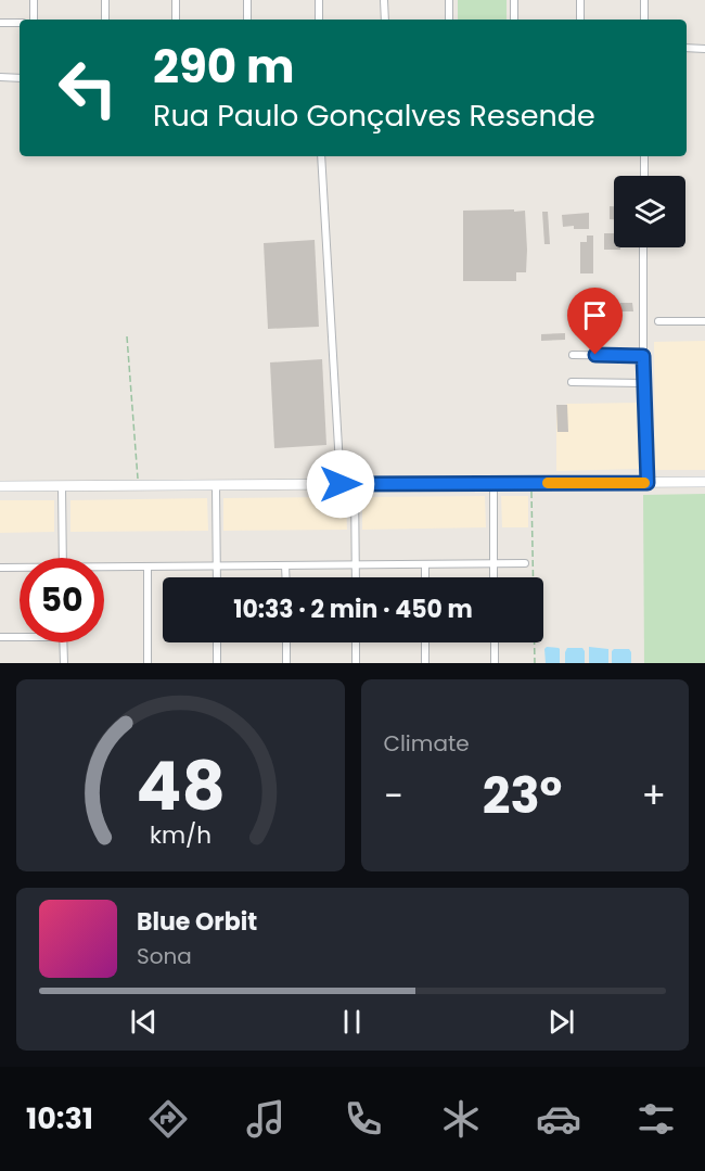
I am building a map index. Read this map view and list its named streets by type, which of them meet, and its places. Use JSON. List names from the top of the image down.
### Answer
{
  "page": {
    "turn": ["290 m", "Rua Paulo Gonçalves Resende"],
    "limit": "50",
    "trip": "10:33 · 2 min · 450 m",
    "tile": "Climate",
    "heat": ["−", "23°", "+"],
    "song": ["Blue Orbit", "Sona"],
    "tabs": "10:31",
    "gauge": ["48", "km/h"]
  }
}
